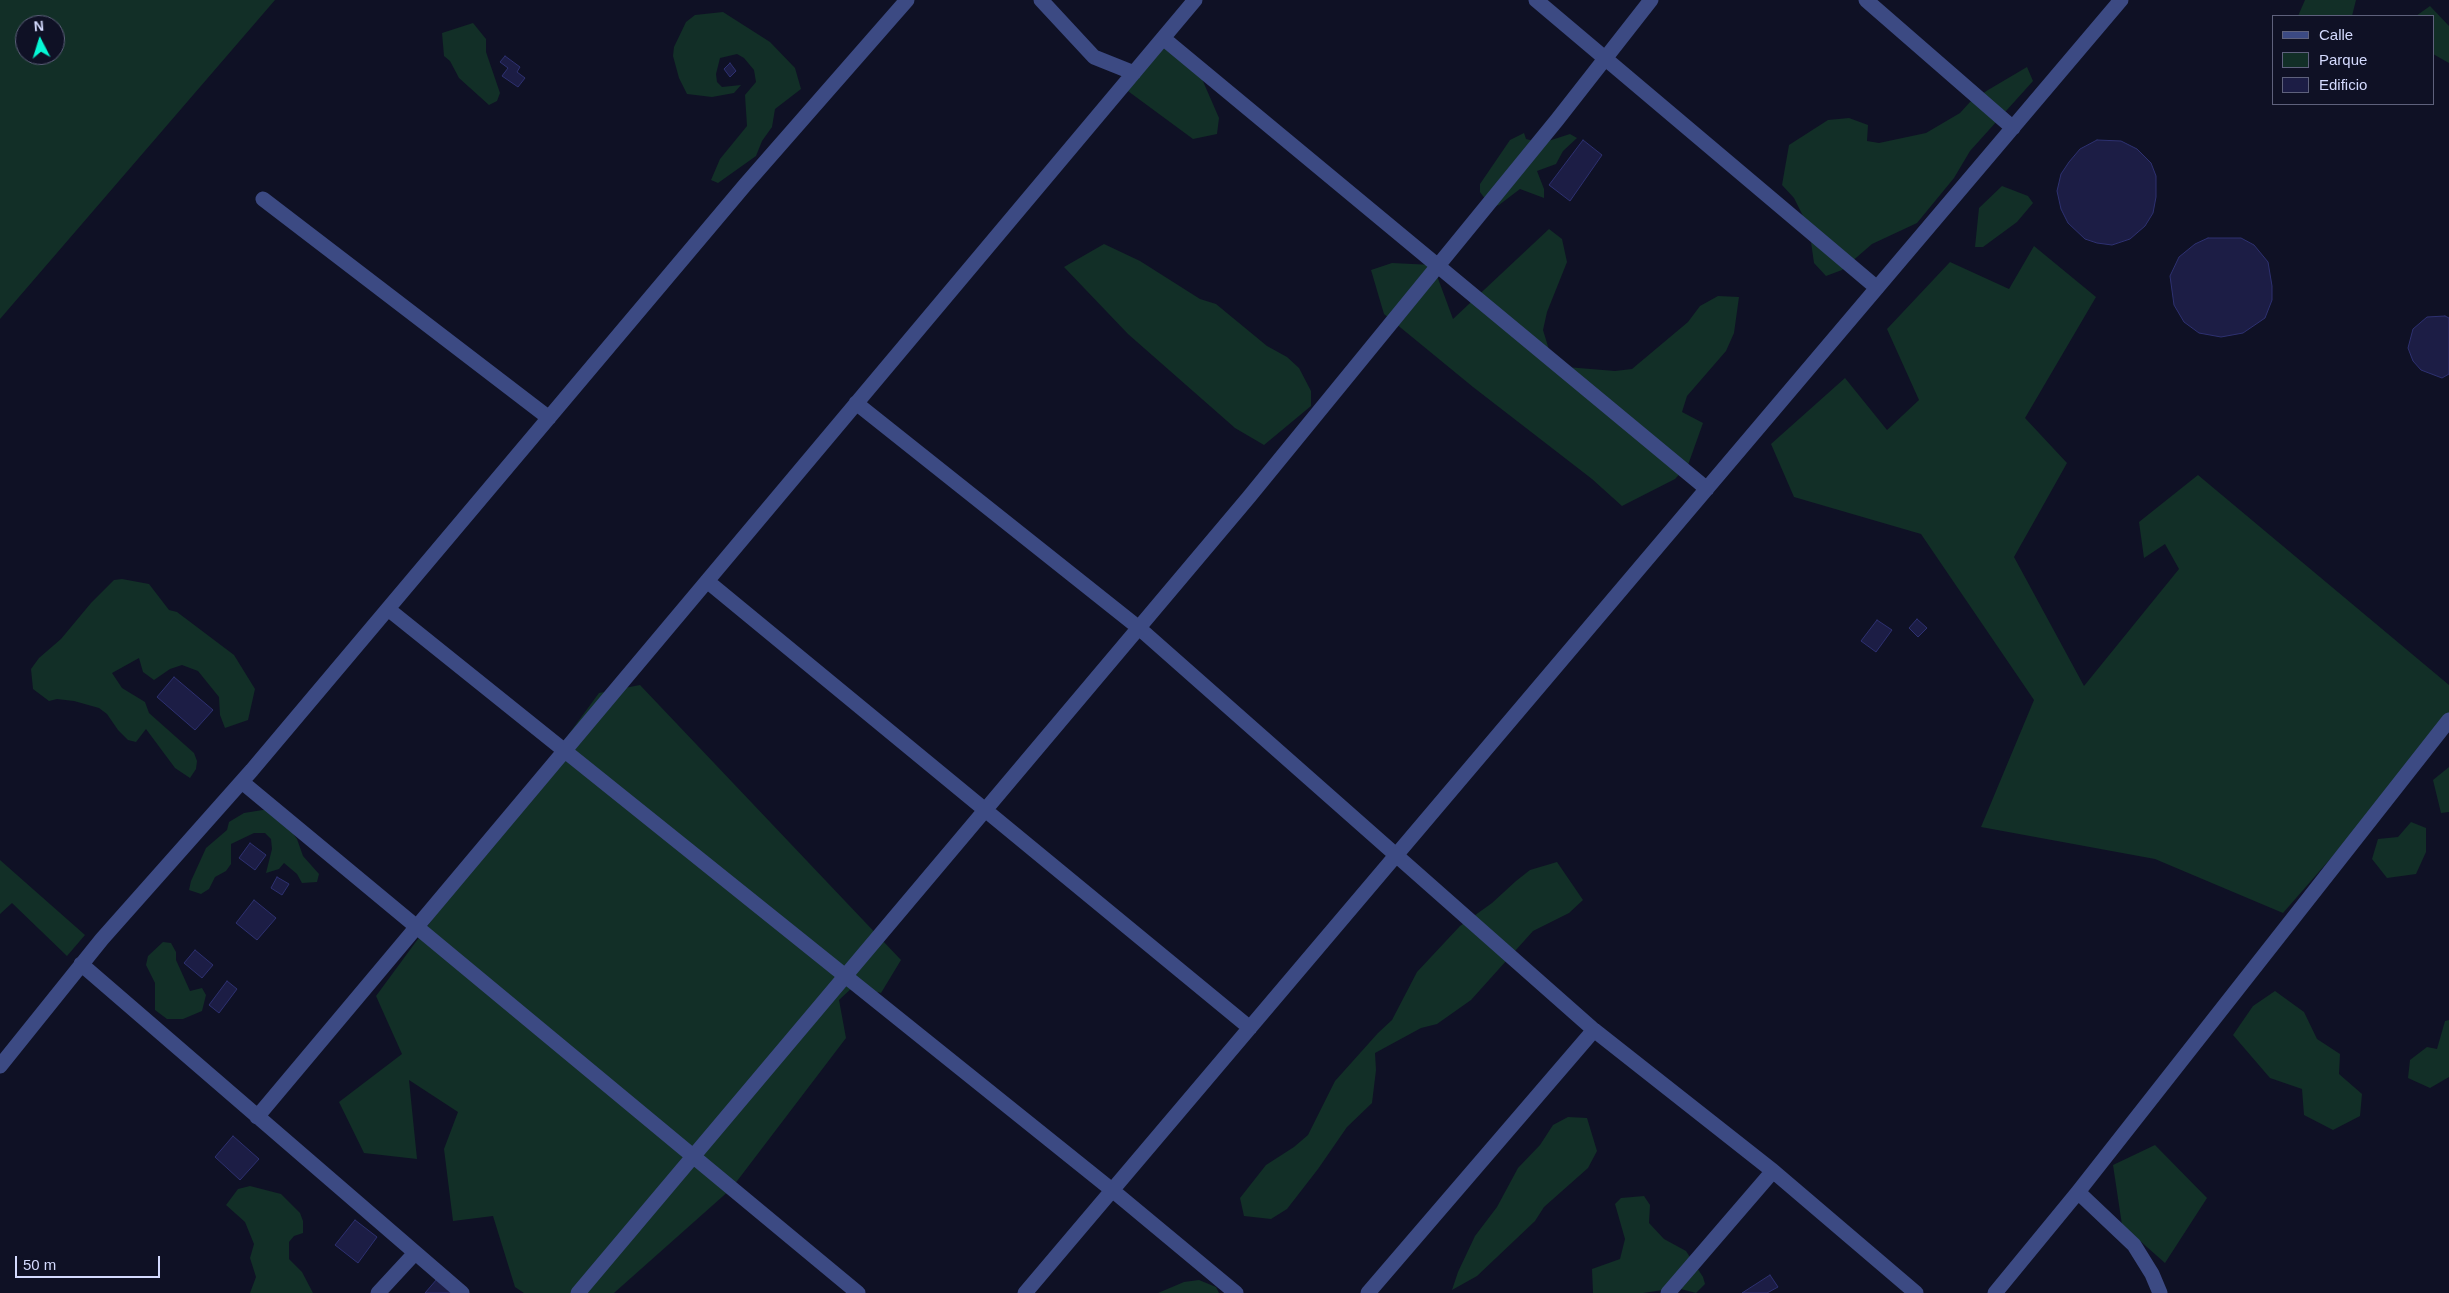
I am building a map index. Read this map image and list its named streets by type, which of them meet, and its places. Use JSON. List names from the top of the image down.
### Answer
{
  "legend": ["Calle", "Parque", "Edificio"],
  "scale_bar": "50 m",
  "north": "top"
}
